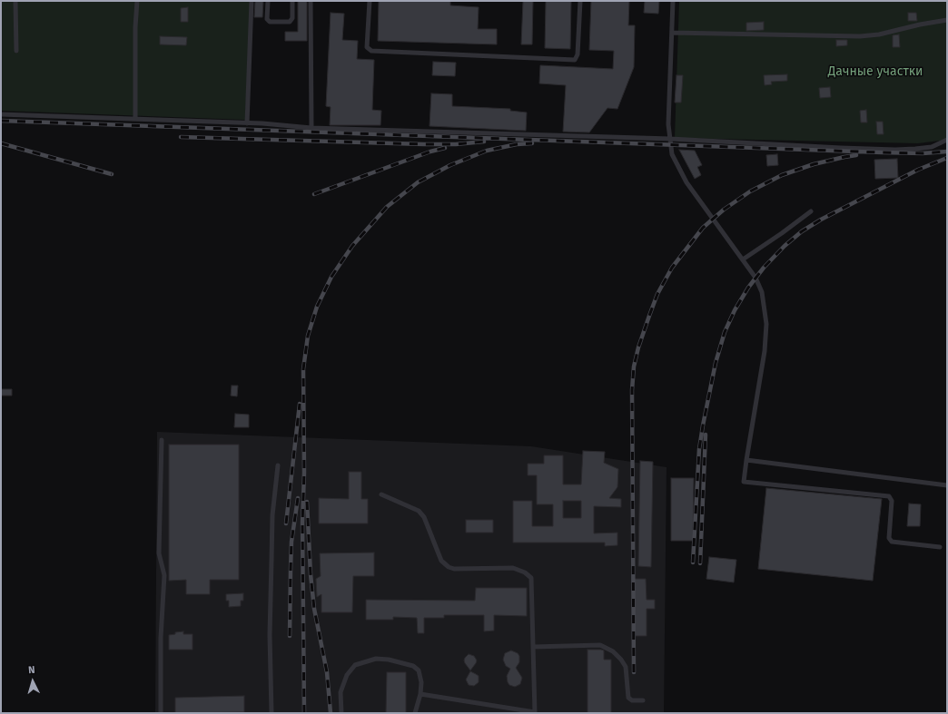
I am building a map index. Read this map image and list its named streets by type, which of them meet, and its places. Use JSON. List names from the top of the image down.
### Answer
{
  "parks": ["Дачные участки"],
  "north": "top"
}
